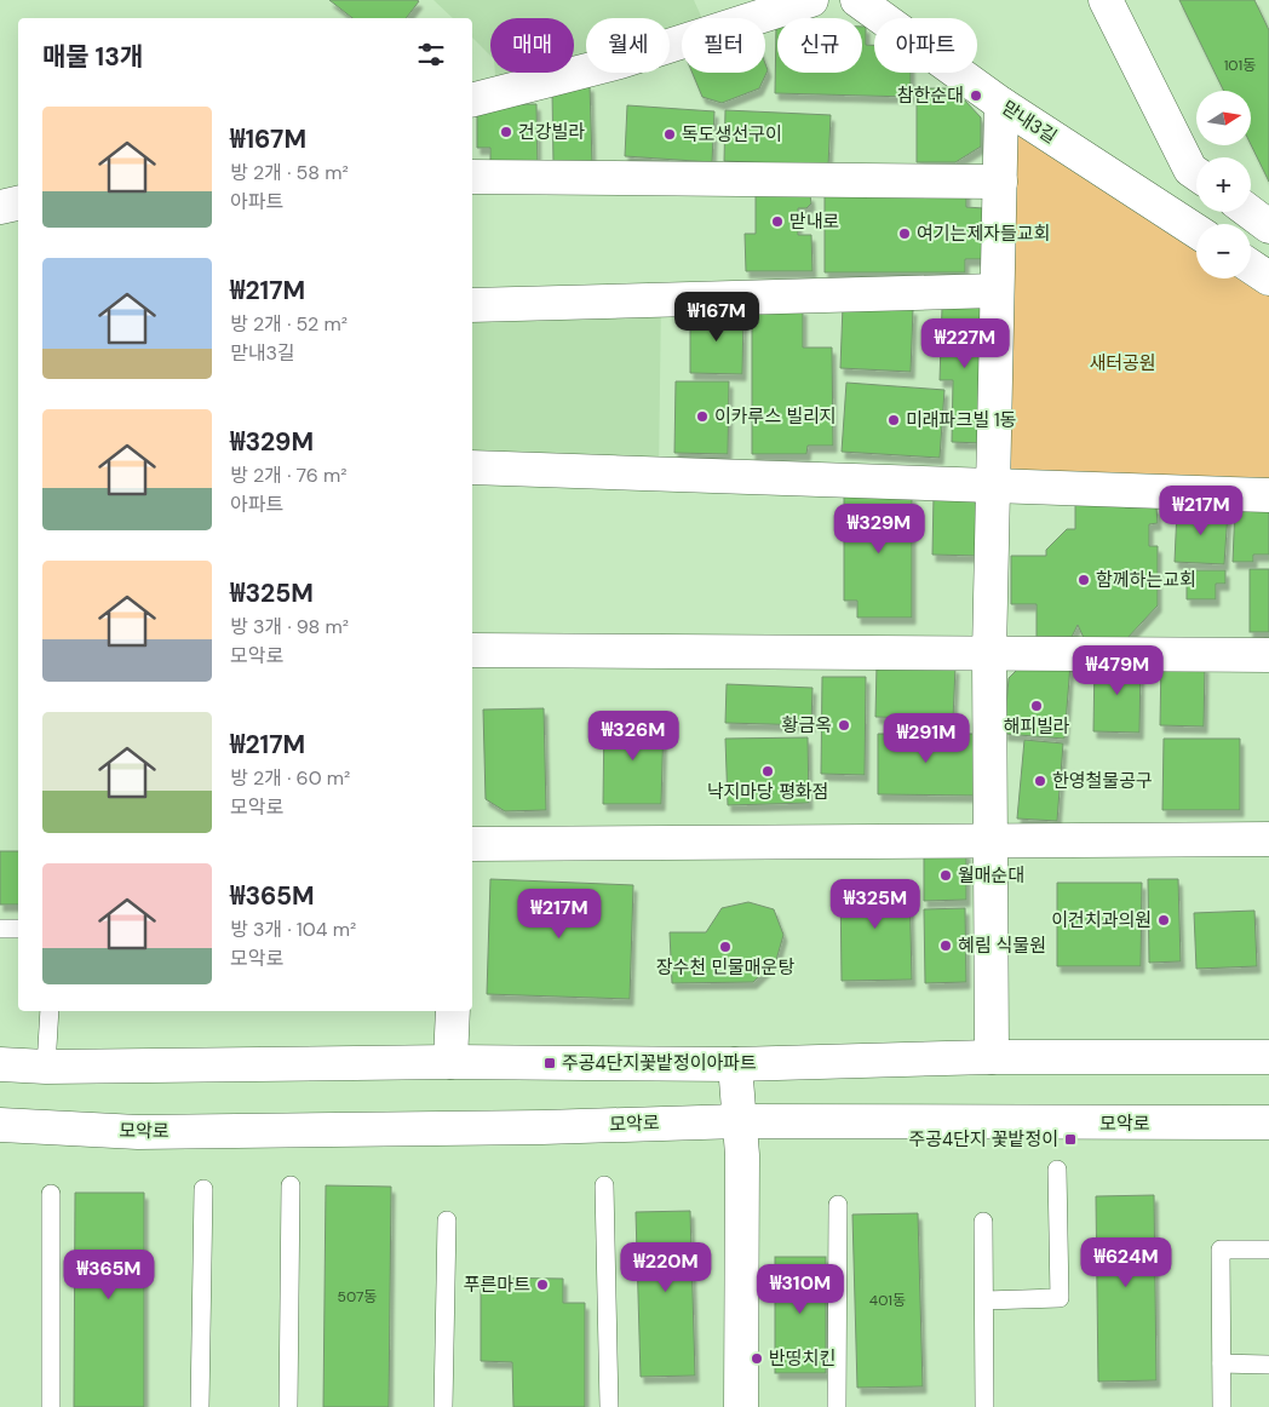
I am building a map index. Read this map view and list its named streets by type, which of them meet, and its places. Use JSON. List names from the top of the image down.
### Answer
{
  "streets": {
    "street": ["맏내3길", "모악로"]
  },
  "parks": ["새터공원"],
  "places": {
    "other": [
      "참한순대",
      "건강빌라",
      "독도생선구이",
      "맏내로",
      "여기는제자들교회",
      "이카루스 빌리지",
      "미래파크빌 1동",
      "함께하는교회",
      "해피빌라",
      "황금옥",
      "낙지마당 평화점",
      "한영철물공구",
      "월매순대",
      "이건치과의원",
      "혜림 식물원",
      "장수천 민물매운탕",
      "푸른마트",
      "반띵치킨"
    ],
    "transit": ["주공4단지꽃밭정이아파트", "주공4단지 꽃밭정이"]
  },
  "house_numbers": ["101동", "507동", "401동"],
  "north": "right",
  "page": {
    "chip": [
      "매매",
      "월세",
      "필터",
      "신규",
      "아파트"
    ],
    "heading": "매물 13개",
    "map_buttons": ["+", "−"],
    "list": [
      {
        "name": "₩167M",
        "note": "방 2개 · 58 m² · 아파트"
      },
      {
        "name": "₩217M",
        "note": "방 2개 · 52 m² · 맏내3길"
      },
      {
        "name": "₩329M",
        "note": "방 2개 · 76 m² · 아파트"
      },
      {
        "name": "₩325M",
        "note": "방 3개 · 98 m² · 모악로"
      },
      {
        "name": "₩217M",
        "note": "방 2개 · 60 m² · 모악로"
      },
      {
        "name": "₩365M",
        "note": "방 3개 · 104 m² · 모악로"
      }
    ],
    "price": [
      "₩167M",
      "₩227M",
      "₩217M",
      "₩329M",
      "₩479M",
      "₩326M",
      "₩291M",
      "₩325M",
      "₩217M",
      "₩624M",
      "₩220M",
      "₩365M",
      "₩310M"
    ]
  }
}
